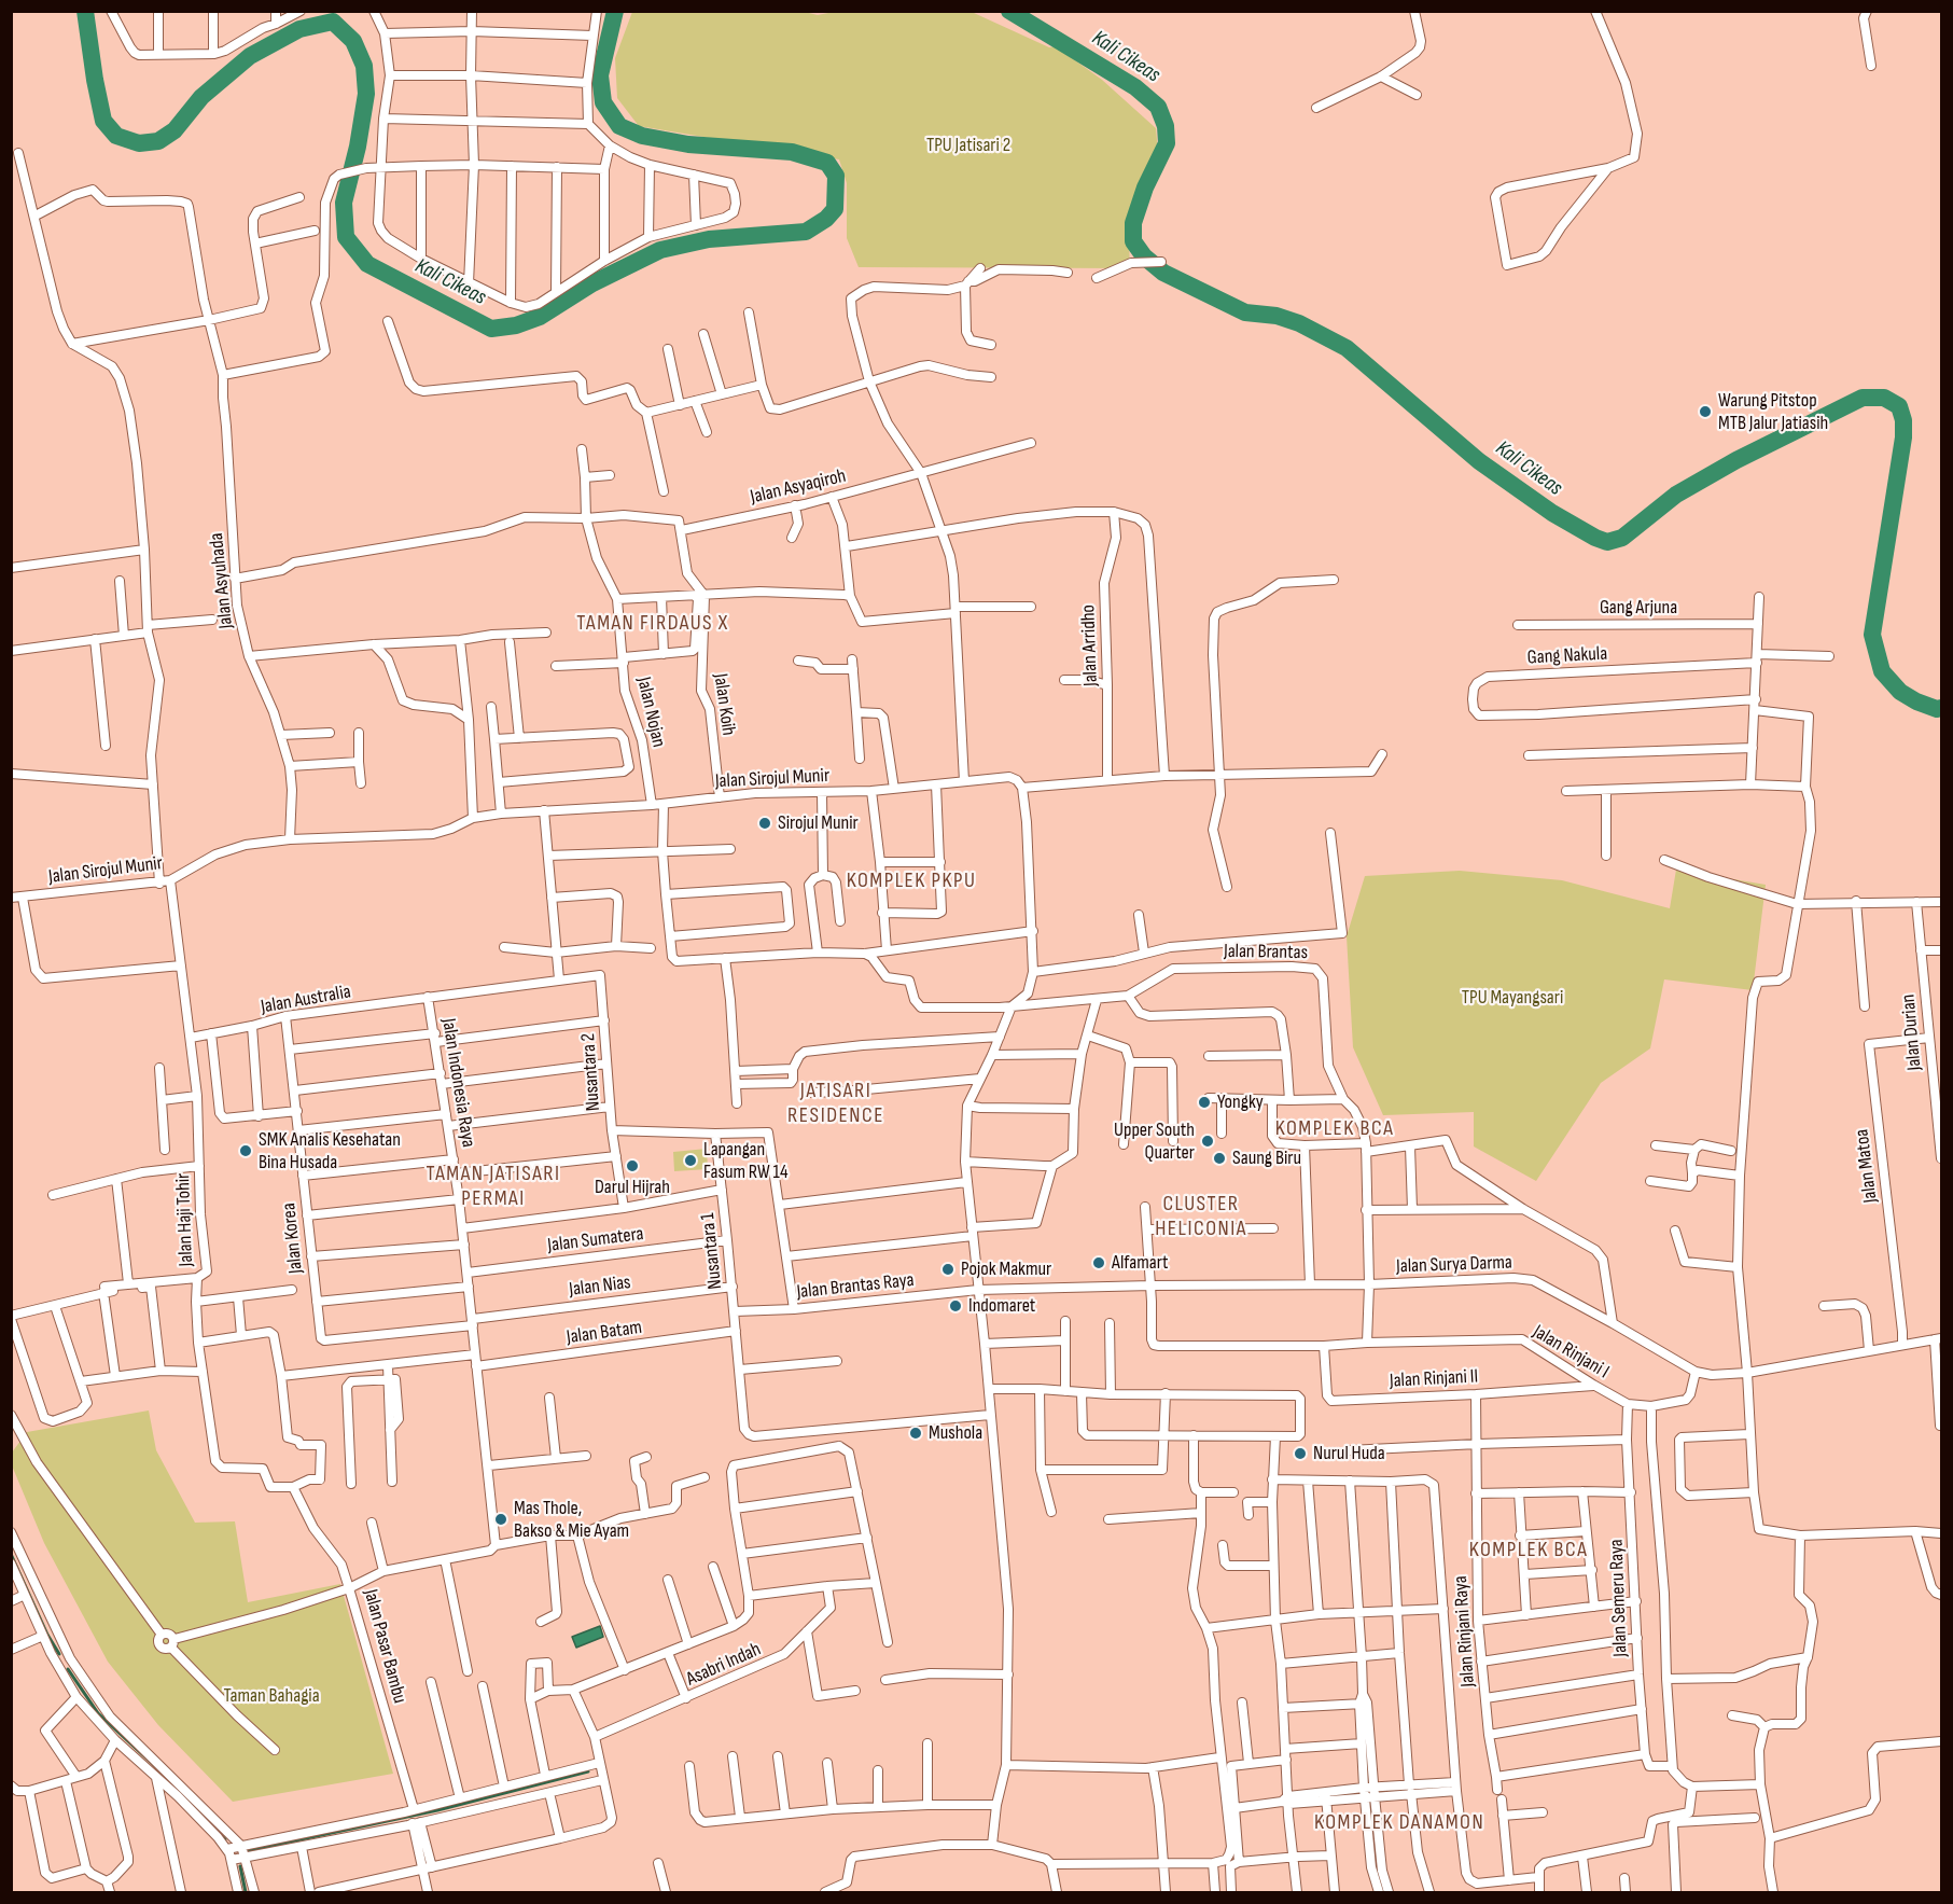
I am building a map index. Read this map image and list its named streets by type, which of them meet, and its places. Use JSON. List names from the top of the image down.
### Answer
{
  "streets": {
    "street": [
      "Jalan Asyaqiroh",
      "Jalan Asyuhada",
      "Gang Arjuna",
      "Jalan Arridho",
      "Gang Nakula",
      "Jalan Koih",
      "Jalan Nojan",
      "Jalan Sirojul Munir",
      "Jalan Brantas",
      "Jalan Australia",
      "Jalan Durian",
      "Nusantara 2",
      "Jalan Indonesia Raya",
      "Jalan Matoa",
      "Jalan Haji Tohir",
      "Jalan Korea",
      "Jalan Sumatera",
      "Nusantara 1",
      "Jalan Surya Darma",
      "Jalan Nias",
      "Jalan Brantas Raya",
      "Jalan Batam",
      "Jalan Rinjani I",
      "Jalan Rinjani II",
      "Jalan Semeru Raya",
      "Jalan Rinjani Raya",
      "Jalan Pasar Bambu",
      "Asabri Indah"
    ]
  },
  "crossings": [
    ["Jalan Asyuhada", "Jalan Sirojul Munir"],
    ["Jalan Koih", "Jalan Sirojul Munir"],
    ["Jalan Nojan", "Jalan Sirojul Munir"],
    ["Jalan Sirojul Munir", "Jalan Haji Tohir"],
    ["Jalan Brantas", "Jalan Surya Darma"],
    ["Jalan Australia", "Nusantara 2"],
    ["Jalan Australia", "Jalan Indonesia Raya"],
    ["Jalan Australia", "Jalan Haji Tohir"],
    ["Jalan Australia", "Jalan Korea"],
    ["Jalan Durian", "Jalan Matoa"],
    ["Jalan Indonesia Raya", "Jalan Sumatera"],
    ["Jalan Indonesia Raya", "Jalan Nias"],
    ["Jalan Indonesia Raya", "Jalan Batam"],
    ["Jalan Matoa", "Jalan Surya Darma"],
    ["Jalan Korea", "Jalan Nias"],
    ["Jalan Sumatera", "Nusantara 1"],
    ["Nusantara 1", "Jalan Nias"],
    ["Nusantara 1", "Jalan Brantas Raya"],
    ["Nusantara 1", "Jalan Batam"],
    ["Jalan Surya Darma", "Jalan Brantas Raya"],
    ["Jalan Surya Darma", "Jalan Rinjani I"],
    ["Jalan Rinjani I", "Jalan Rinjani II"],
    ["Jalan Rinjani I", "Jalan Semeru Raya"],
    ["Jalan Rinjani II", "Jalan Rinjani Raya"]
  ],
  "districts": [
    "TAMAN FIRDAUS X",
    "KOMPLEK PKPU",
    "JATISARI RESIDENCE",
    "KOMPLEK BCA",
    "TAMAN JATISARI PERMAI",
    "CLUSTER HELICONIA",
    "KOMPLEK BCA",
    "KOMPLEK DANAMON"
  ],
  "water": ["Kali Cikeas"],
  "parks": ["TPU Jatisari 2", "TPU Mayangsari", "Taman Bahagia"],
  "places": [
    "Warung Pitstop MTB Jalur Jatiasih",
    "Sirojul Munir",
    "Yongky",
    "Upper South Quarter",
    "SMK Analis Kesehatan Bina Husada",
    "Saung Biru",
    "Lapangan Fasum RW 14",
    "Darul Hijrah",
    "Alfamart",
    "Pojok Makmur",
    "Indomaret",
    "Mushola",
    "Nurul Huda",
    "Mas Thole, Bakso & Mie Ayam"
  ]
}
